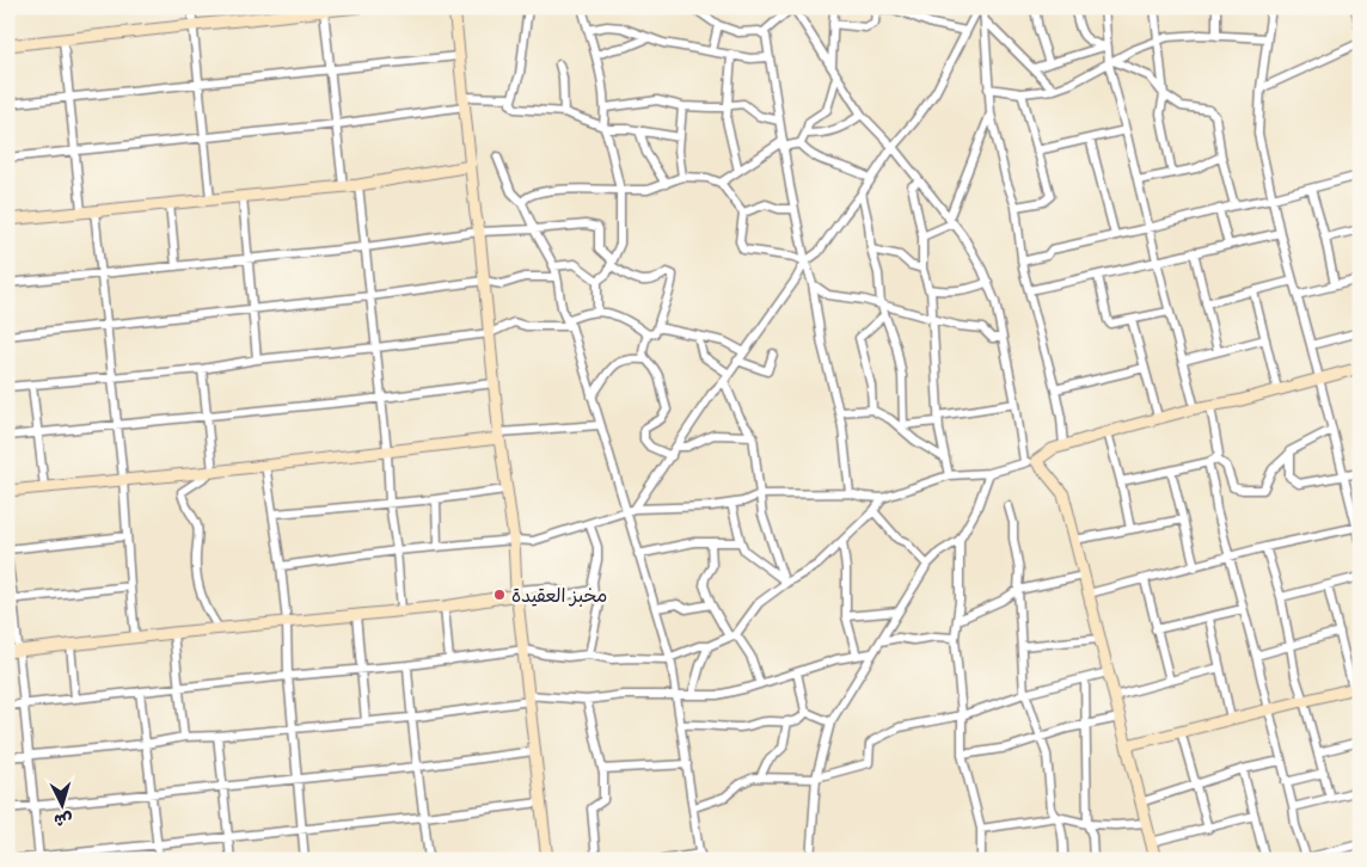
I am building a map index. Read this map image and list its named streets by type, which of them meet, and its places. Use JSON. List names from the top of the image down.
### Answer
{
  "places": ["مخبز العقيدة"],
  "north": "bottom"
}
